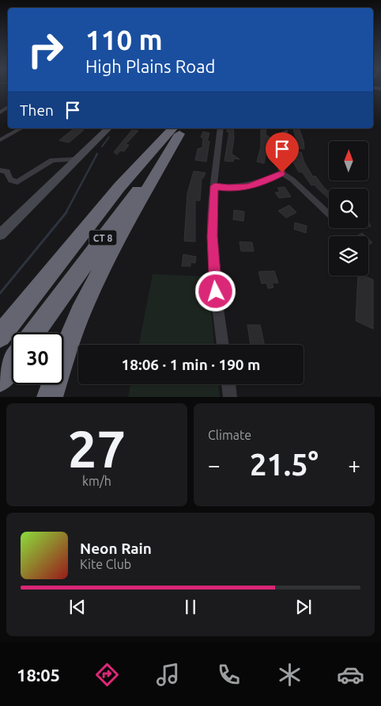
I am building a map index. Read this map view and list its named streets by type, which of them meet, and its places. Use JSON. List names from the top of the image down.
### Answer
{
  "streets": {
    "highway": ["CT 8"]
  },
  "north": "top",
  "page": {
    "turn": ["110 m", "High Plains Road"],
    "then": "Then",
    "limit": "30",
    "trip": "18:06 · 1 min · 190 m",
    "tile": [
      ["27", "km/h"],
      "Climate"
    ],
    "heat": ["−", "21.5°", "+"],
    "song": ["Neon Rain", "Kite Club"],
    "tabs": "18:05"
  }
}
